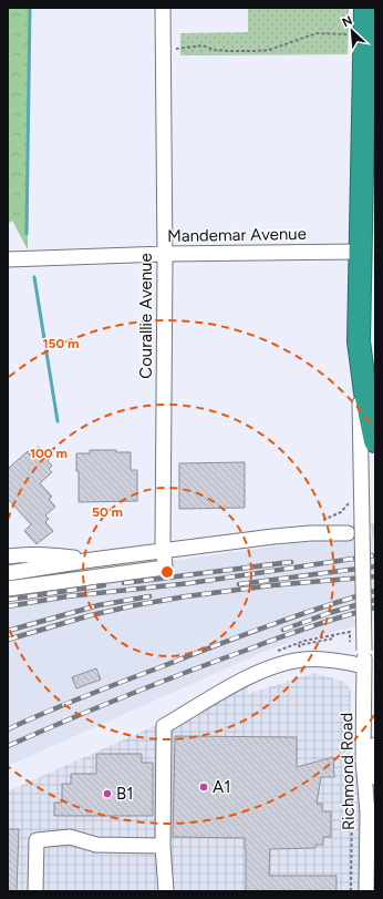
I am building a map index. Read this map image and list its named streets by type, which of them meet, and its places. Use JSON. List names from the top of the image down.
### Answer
{
  "streets": {
    "street": ["Mandemar Avenue", "Courallie Avenue", "Richmond Road"]
  },
  "crossings": [
    ["Mandemar Avenue", "Courallie Avenue"]
  ],
  "places": ["A1", "B1"],
  "north": "top left",
  "rings": ["150 m", "100 m", "50 m"]
}
